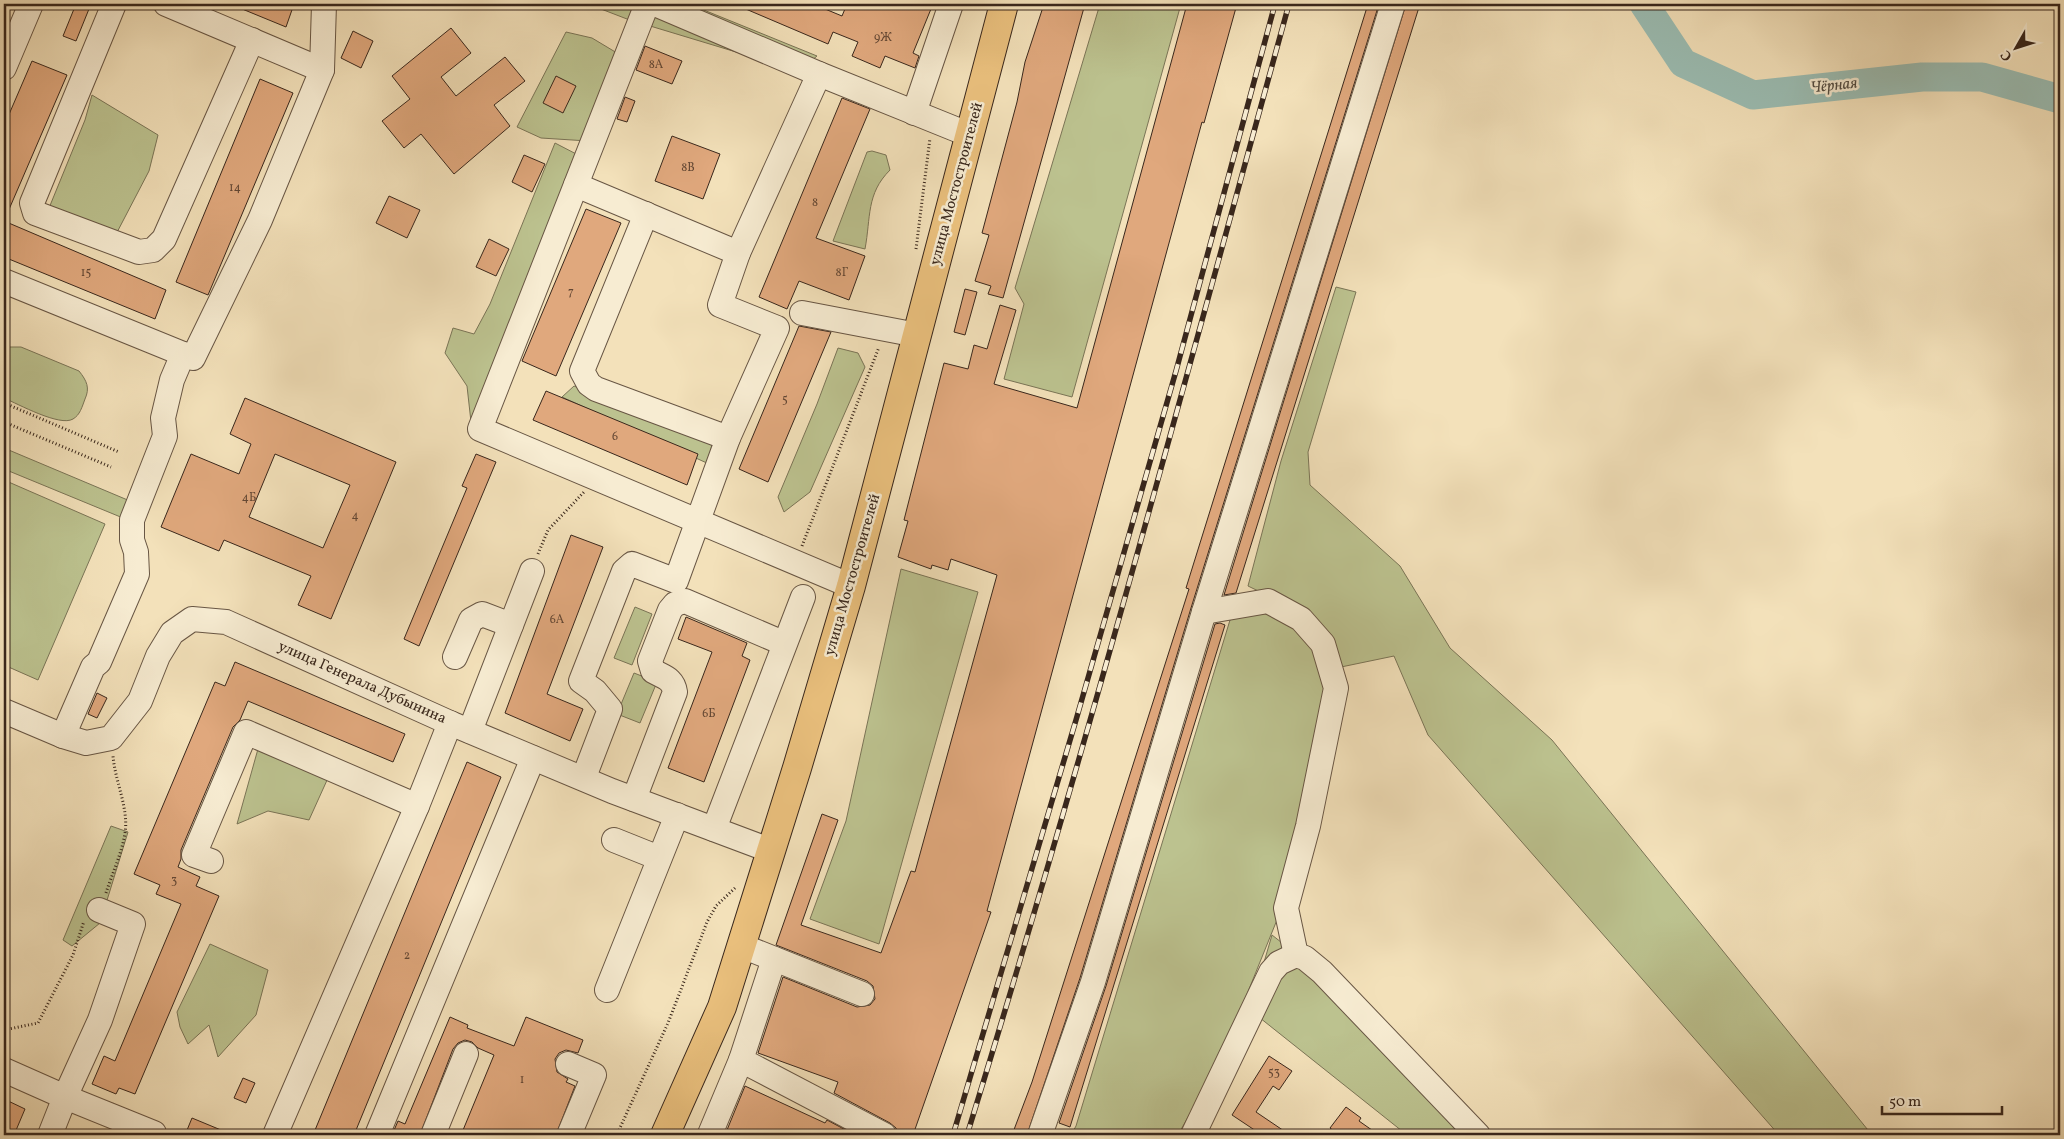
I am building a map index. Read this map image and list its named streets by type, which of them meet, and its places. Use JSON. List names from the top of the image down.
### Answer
{
  "streets": {
    "main road": ["улица Мостостроителей"],
    "street": ["улица Генерала Дубынина"]
  },
  "crossings": [
    ["улица Мостостроителей", "улица Генерала Дубынина"]
  ],
  "water": ["Чёрная"],
  "house_numbers": [
    "9Ж",
    "8А",
    "8В",
    "14",
    "8",
    "15",
    "8Г",
    "7",
    "5",
    "6",
    "4Б",
    "4",
    "6А",
    "6Б",
    "3",
    "2",
    "53",
    "1"
  ],
  "scale_bar": "50 m",
  "north": "bottom left"
}
